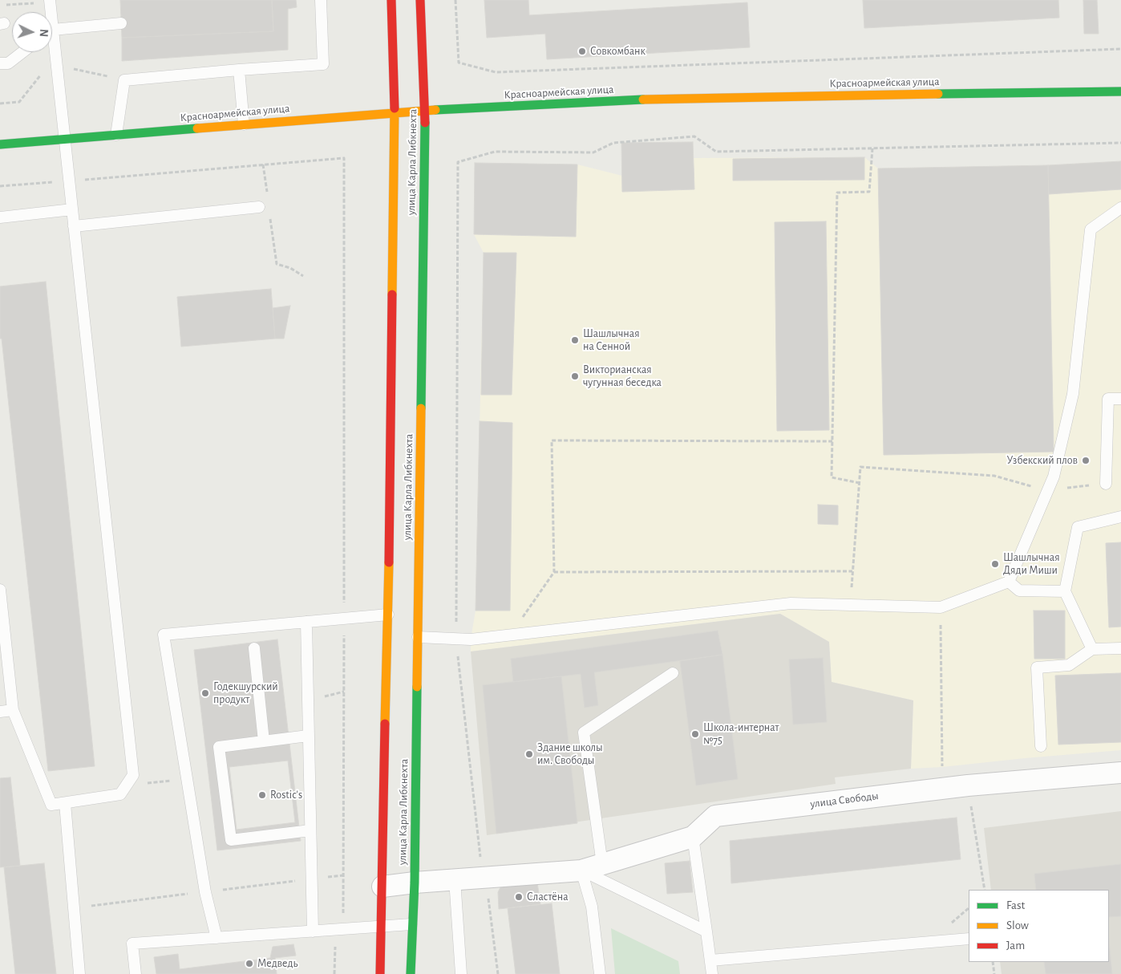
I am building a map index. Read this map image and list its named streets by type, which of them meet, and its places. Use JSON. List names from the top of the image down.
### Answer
{
  "streets": {
    "main road": ["Красноармейская улица", "улица Карла Либкнехта"],
    "street": ["улица Свободы"]
  },
  "crossings": [
    ["Красноармейская улица", "улица Карла Либкнехта"],
    ["улица Карла Либкнехта", "улица Свободы"]
  ],
  "places": [
    "Совкомбанк",
    "Шашлычная на Сенной",
    "Викторианская чугунная беседка",
    "Узбекский плов",
    "Шашлычная Дяди Миши",
    "Годекшурский продукт",
    "Школа-интернат №75",
    "Здание школы им. Свободы",
    "Rostic's",
    "Сластёна",
    "Медведь"
  ],
  "legend": ["Fast", "Slow", "Jam"],
  "north": "right"
}
